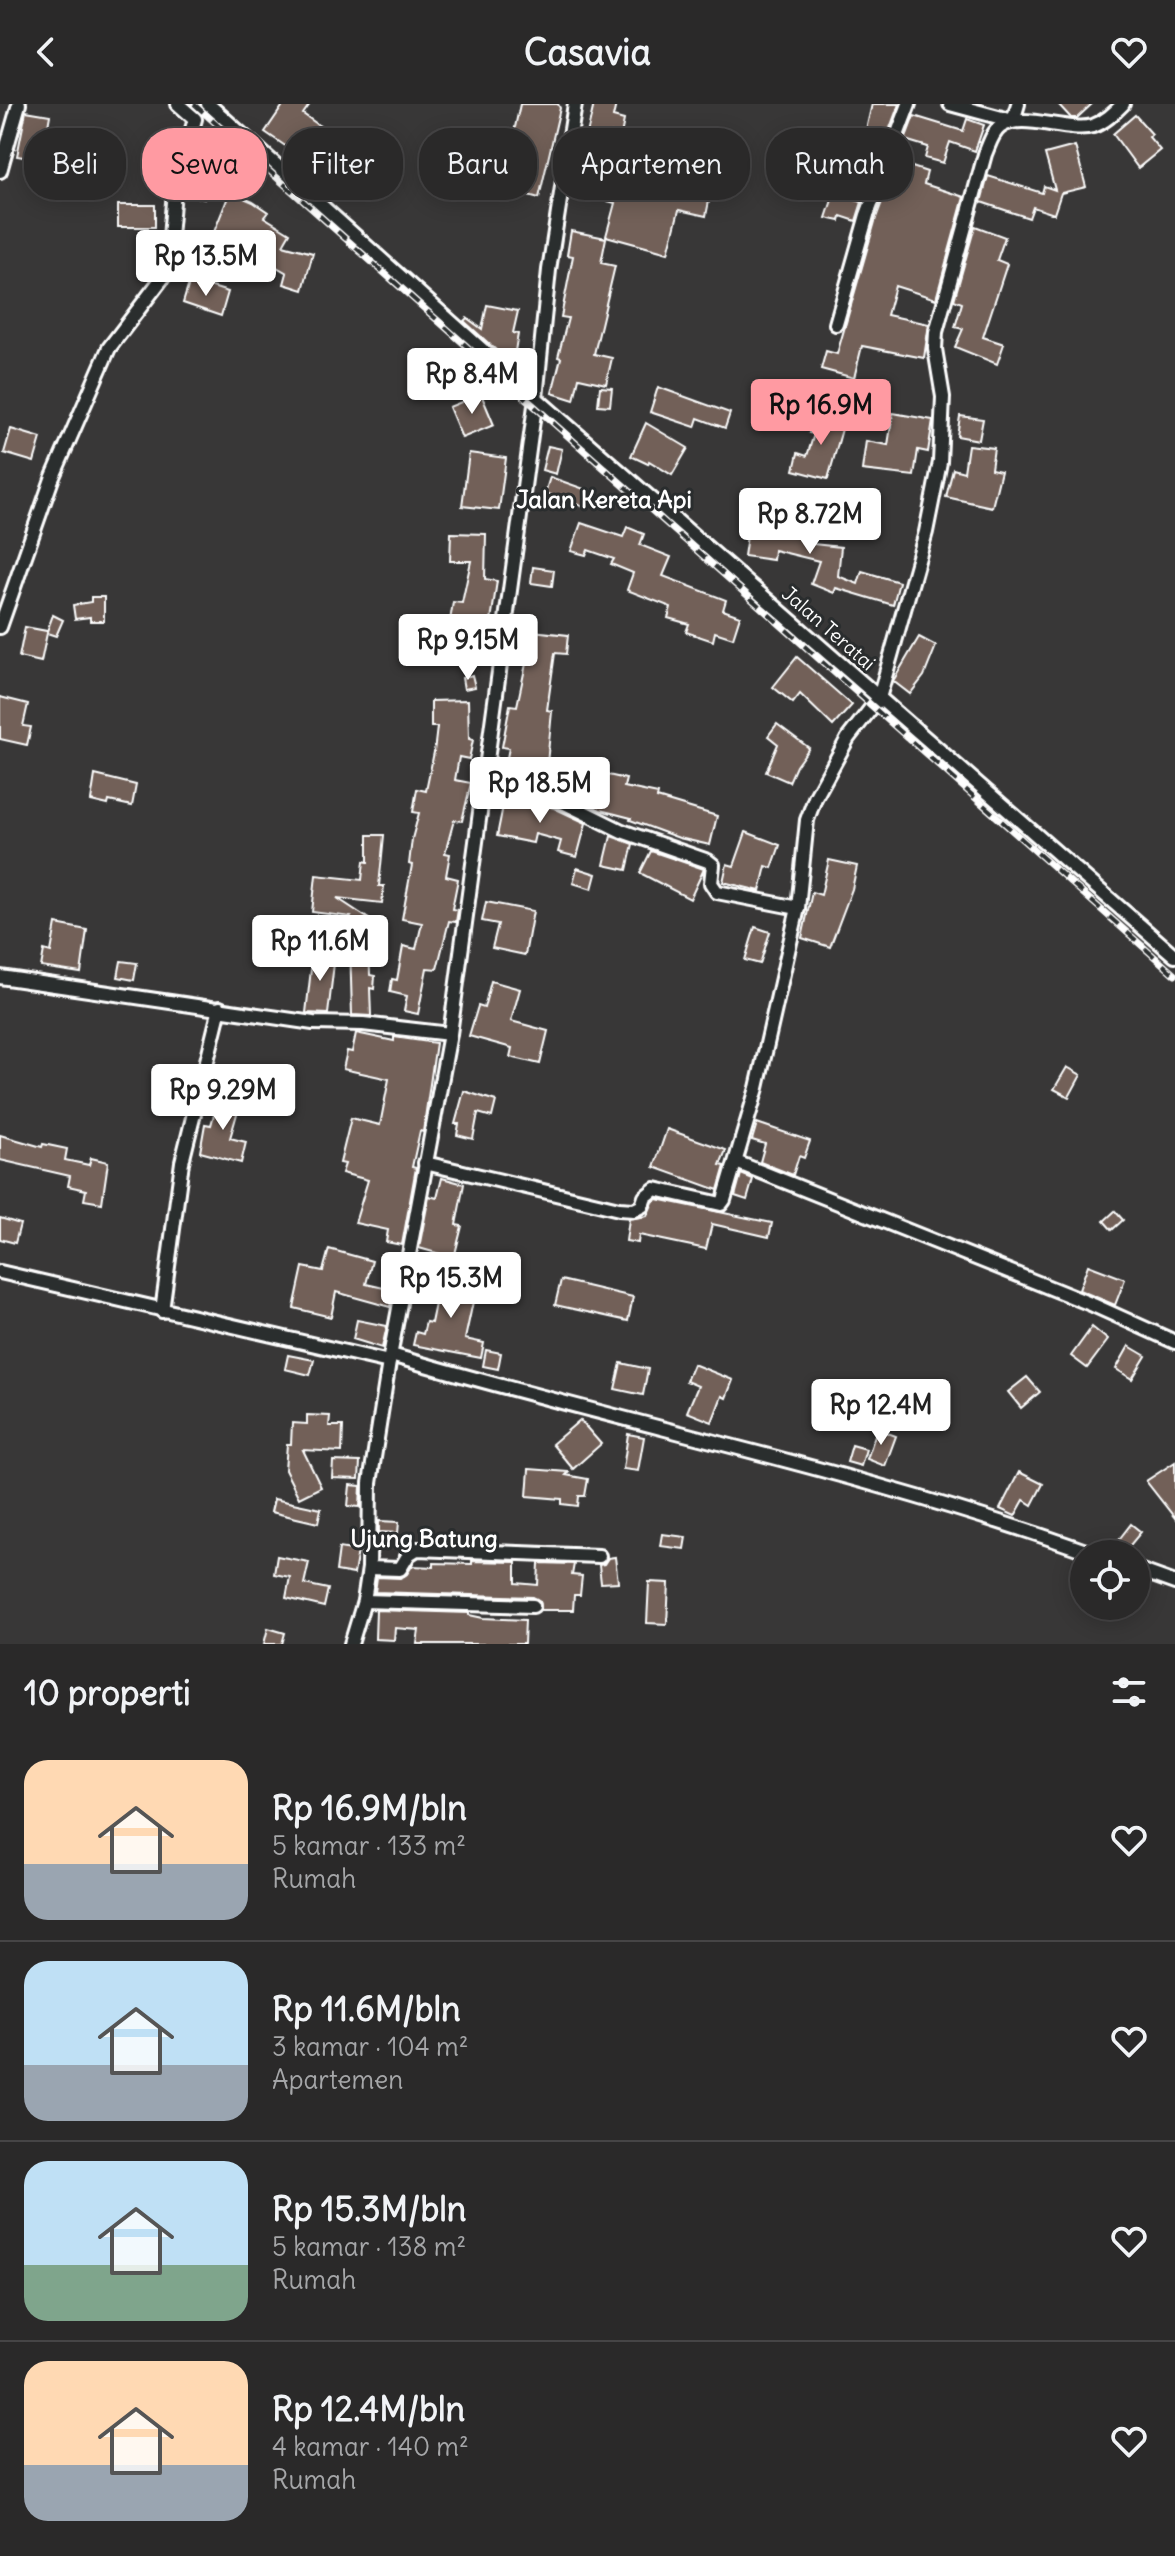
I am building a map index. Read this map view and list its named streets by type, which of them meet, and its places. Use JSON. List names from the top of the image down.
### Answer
{
  "streets": {
    "street": ["Jalan Teratai"]
  },
  "districts": ["Jalan Kereta Api", "Ujung Batung"],
  "page": {
    "header": "Casavia",
    "chip": [
      "Beli",
      "Sewa",
      "Filter",
      "Baru",
      "Apartemen",
      "Rumah"
    ],
    "price": [
      "Rp 13.5M",
      "Rp 8.4M",
      "Rp 16.9M",
      "Rp 8.72M",
      "Rp 9.15M",
      "Rp 18.5M",
      "Rp 11.6M",
      "Rp 9.29M",
      "Rp 15.3M",
      "Rp 12.4M"
    ],
    "heading": "10 properti",
    "list": [
      {
        "name": "Rp 16.9M/bln",
        "note": "5 kamar · 133 m² · Rumah"
      },
      {
        "name": "Rp 11.6M/bln",
        "note": "3 kamar · 104 m² · Apartemen"
      },
      {
        "name": "Rp 15.3M/bln",
        "note": "5 kamar · 138 m² · Rumah"
      },
      {
        "name": "Rp 12.4M/bln",
        "note": "4 kamar · 140 m² · Rumah"
      }
    ]
  }
}
